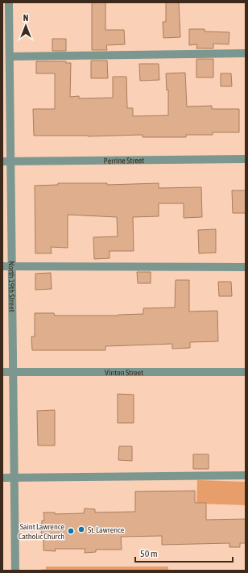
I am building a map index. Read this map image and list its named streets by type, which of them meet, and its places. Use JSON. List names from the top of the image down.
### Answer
{
  "streets": {
    "street": ["Perrine Street", "North 19th Street", "Vinton Street"]
  },
  "crossings": [
    ["Perrine Street", "North 19th Street"],
    ["North 19th Street", "Vinton Street"]
  ],
  "places": ["St. Lawrence", "Saint Lawrence Catholic Church"],
  "scale_bar": "50 m",
  "north": "top"
}
